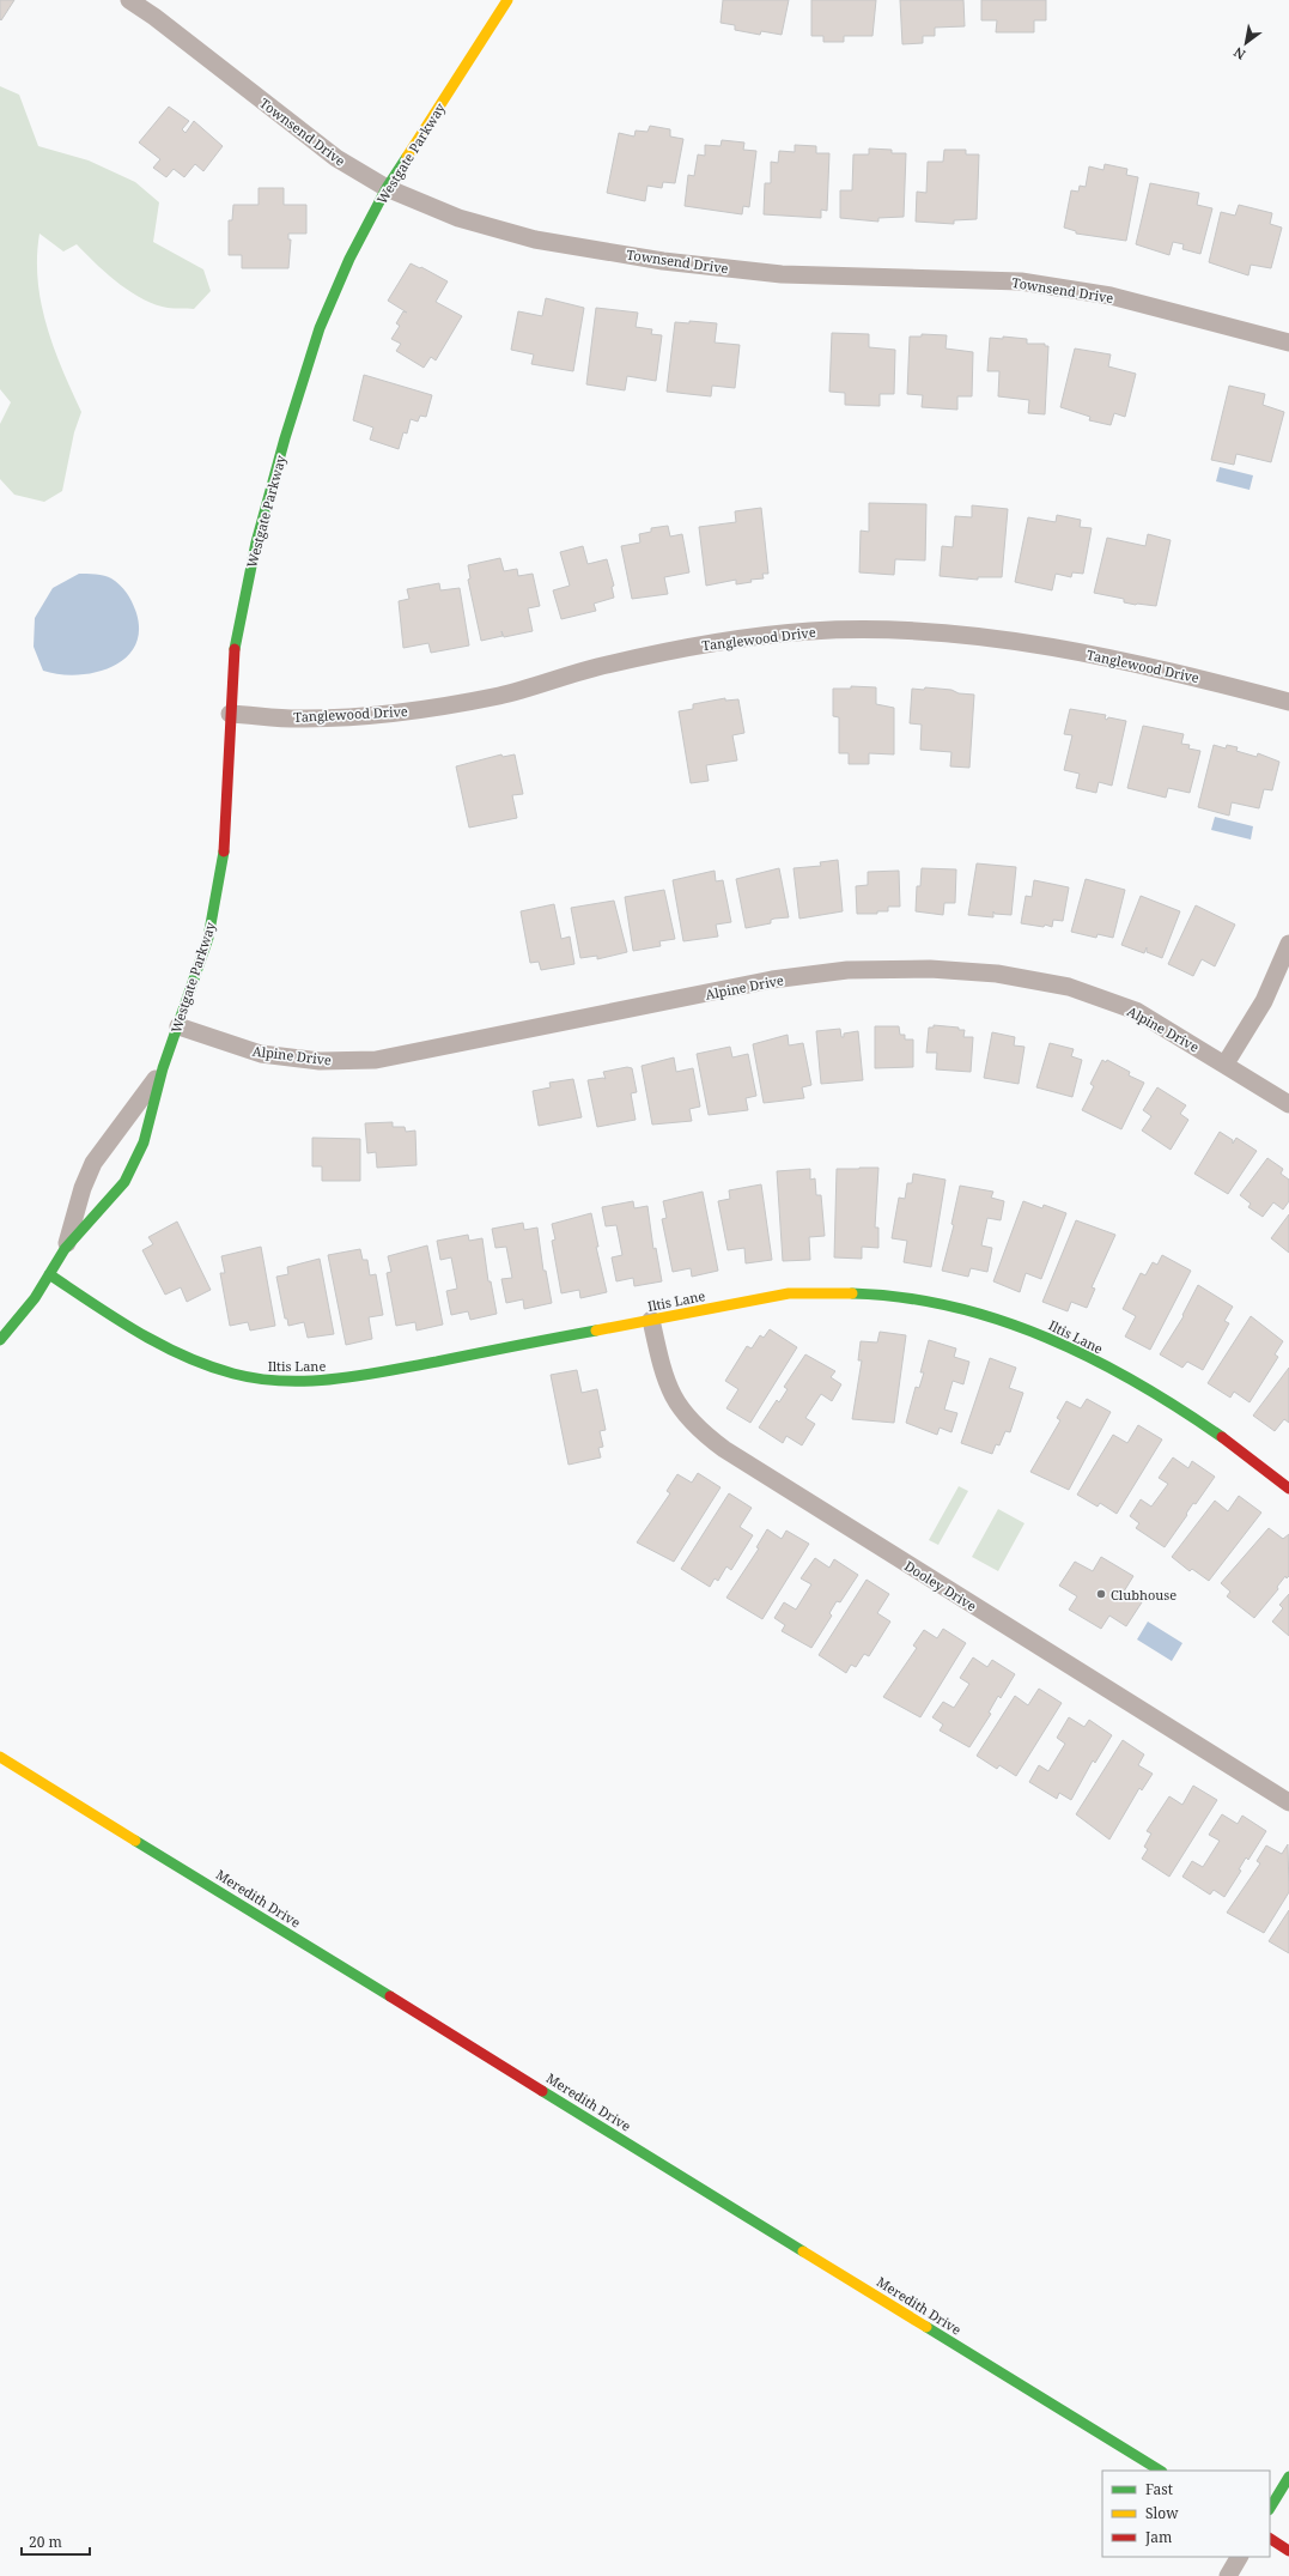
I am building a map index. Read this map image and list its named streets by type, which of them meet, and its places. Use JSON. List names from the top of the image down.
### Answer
{
  "streets": {
    "street": [
      "Townsend Drive",
      "Westgate Parkway",
      "Tanglewood Drive",
      "Alpine Drive",
      "Iltis Lane",
      "Dooley Drive",
      "Meredith Drive"
    ]
  },
  "crossings": [
    ["Townsend Drive", "Westgate Parkway"],
    ["Westgate Parkway", "Tanglewood Drive"],
    ["Westgate Parkway", "Alpine Drive"],
    ["Westgate Parkway", "Iltis Lane"],
    ["Iltis Lane", "Dooley Drive"]
  ],
  "places": ["Clubhouse"],
  "legend": ["Fast", "Slow", "Jam"],
  "scale_bar": "20 m",
  "north": "bottom left"
}
